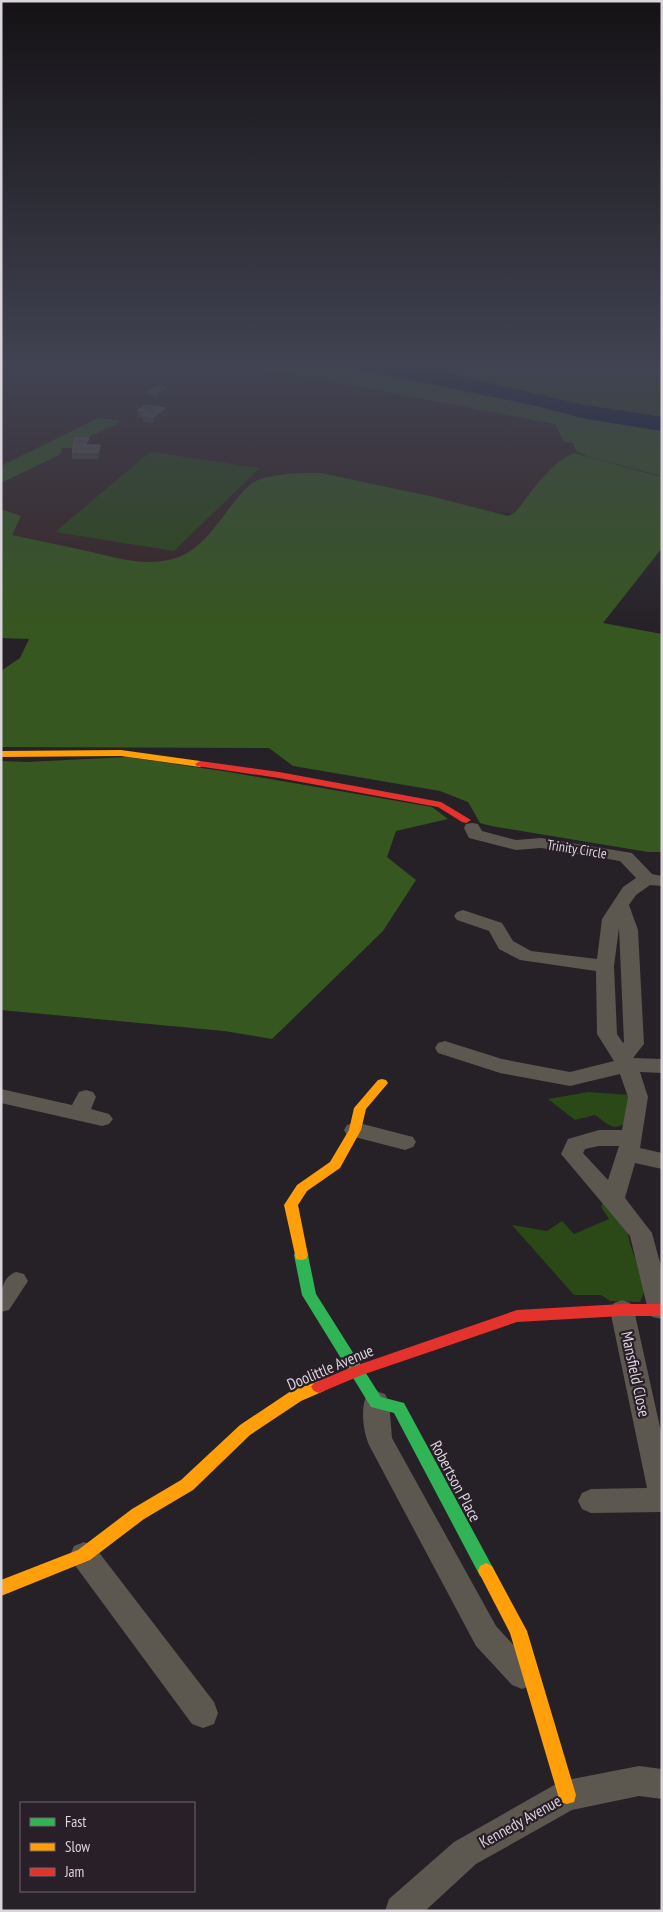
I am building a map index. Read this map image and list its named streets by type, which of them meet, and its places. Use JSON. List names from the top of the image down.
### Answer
{
  "streets": {
    "street": [
      "Trinity Circle",
      "Doolittle Avenue",
      "Mansfield Close",
      "Kennedy Avenue"
    ]
  },
  "crossings": [
    ["Doolittle Avenue", "Mansfield Close"]
  ],
  "legend": ["Fast", "Slow", "Jam"]
}
